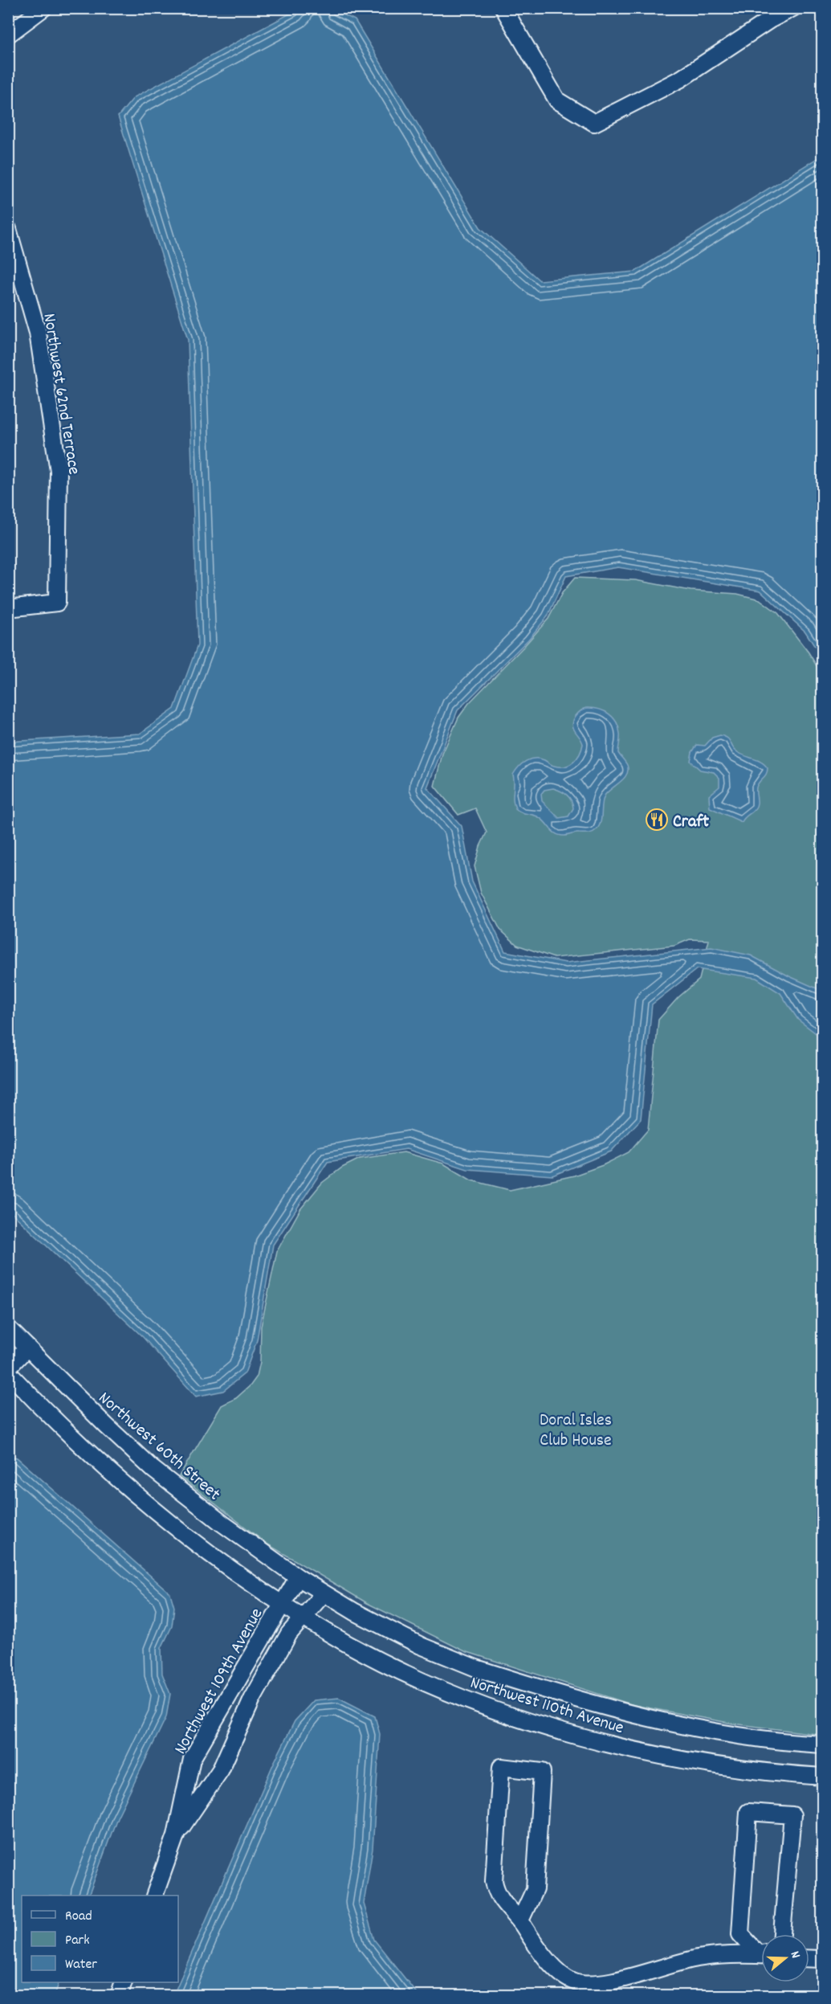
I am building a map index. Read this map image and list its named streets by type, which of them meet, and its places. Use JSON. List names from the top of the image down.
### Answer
{
  "streets": {
    "street": [
      "Northwest 62nd Terrace",
      "Northwest 60th Street",
      "Northwest 109th Avenue",
      "Northwest 110th Avenue"
    ]
  },
  "crossings": [
    ["Northwest 60th Street", "Northwest 109th Avenue"],
    ["Northwest 60th Street", "Northwest 110th Avenue"],
    ["Northwest 109th Avenue", "Northwest 110th Avenue"]
  ],
  "parks": ["Doral Isles Club House"],
  "places": {
    "restaurant": ["Craft"]
  },
  "legend": ["Road", "Park", "Water"],
  "north": "right"
}
